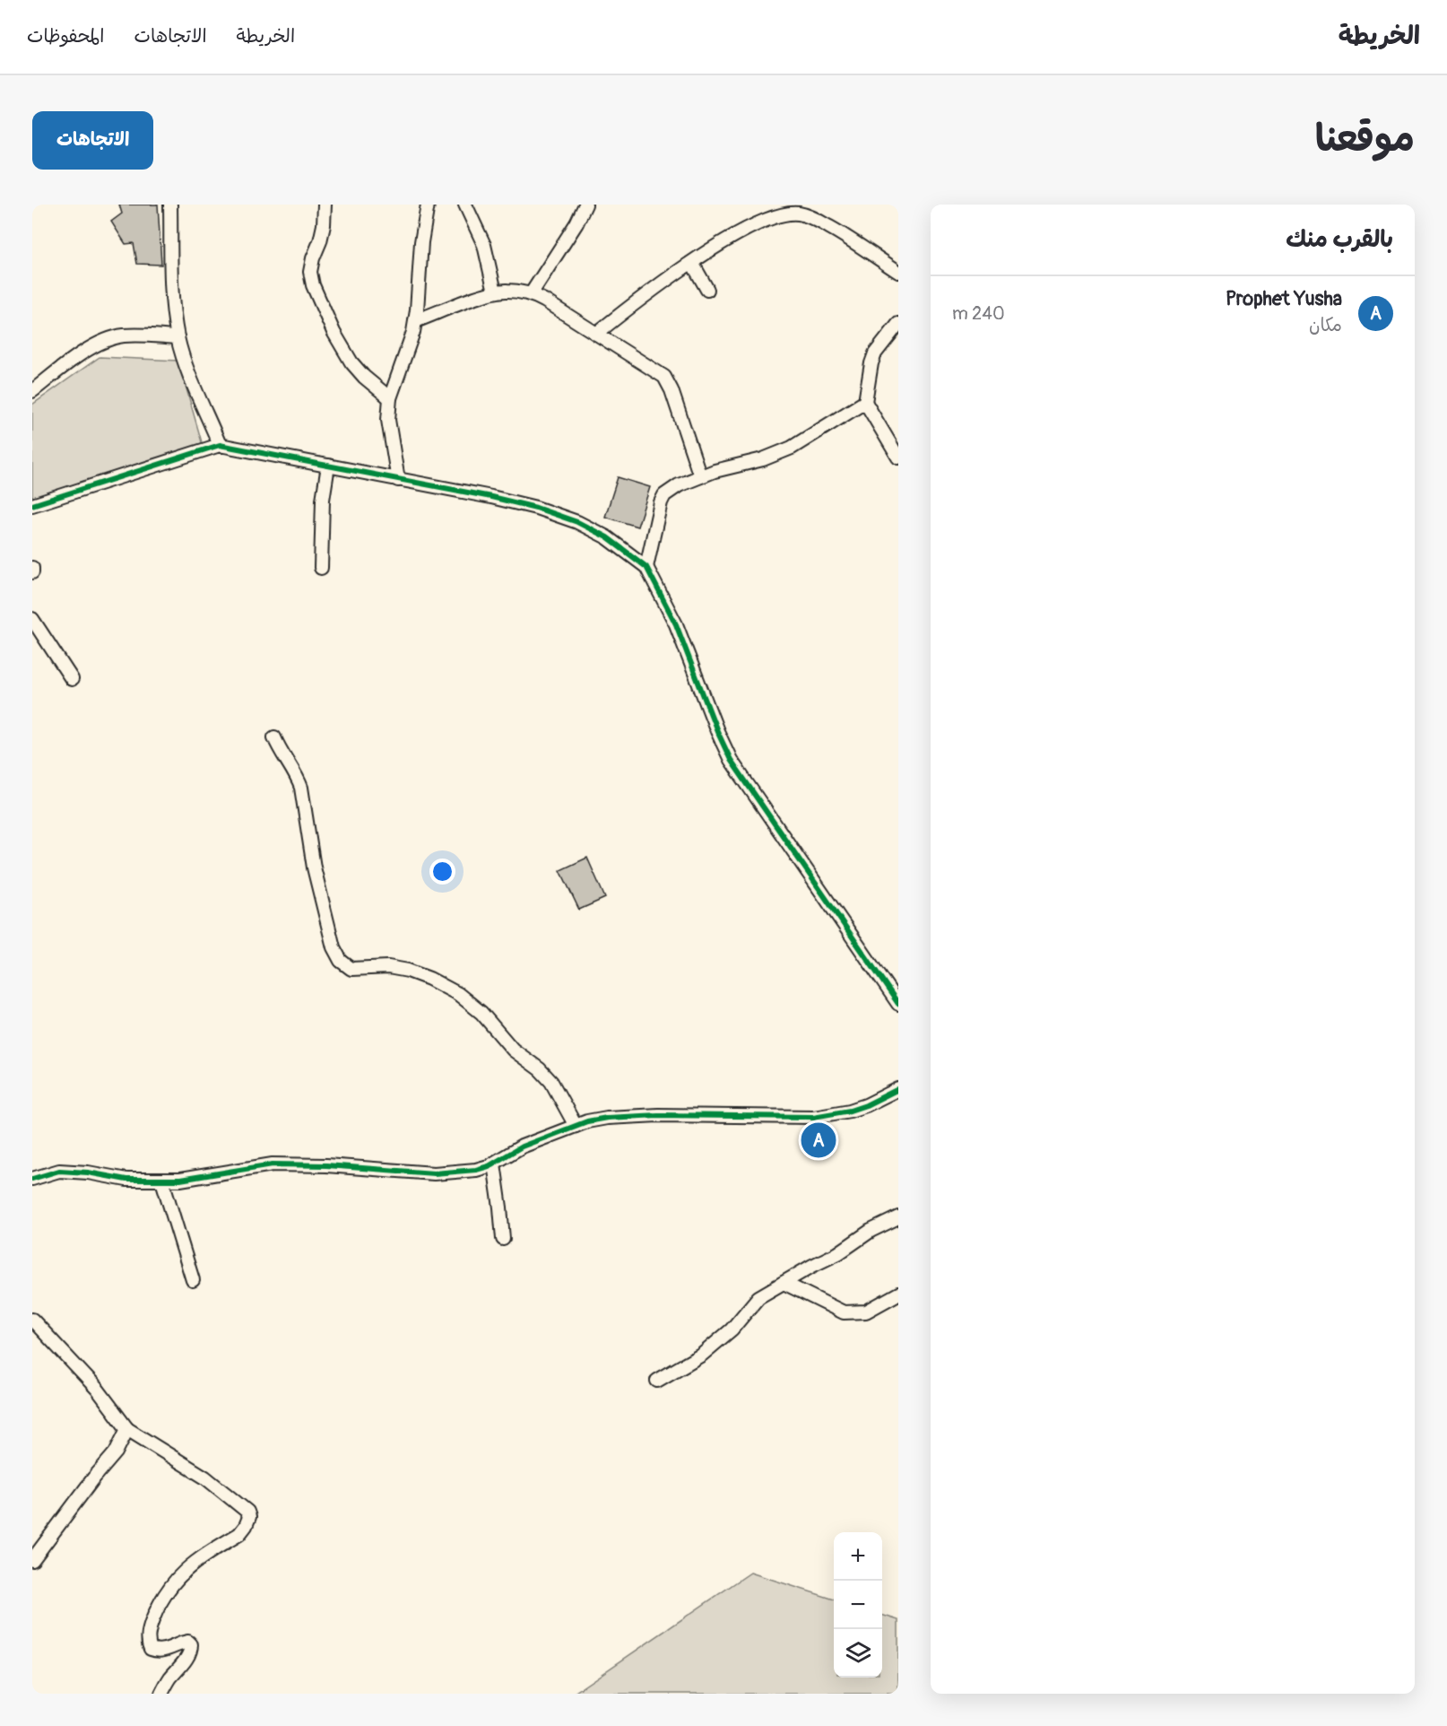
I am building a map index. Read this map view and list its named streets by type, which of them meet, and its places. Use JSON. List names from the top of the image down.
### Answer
{
  "page": {
    "header": "الخريطة",
    "nav": ["الخريطة", "الاتجاهات", "المحفوظات"],
    "title": "موقعنا",
    "buttons": "الاتجاهات",
    "heading": "بالقرب منك",
    "list": [
      {
        "mark": "A",
        "name": "Prophet Yusha",
        "note": "مكان",
        "value": "240 m"
      }
    ],
    "pins": "A",
    "map_buttons": ["+", "−"]
  }
}
